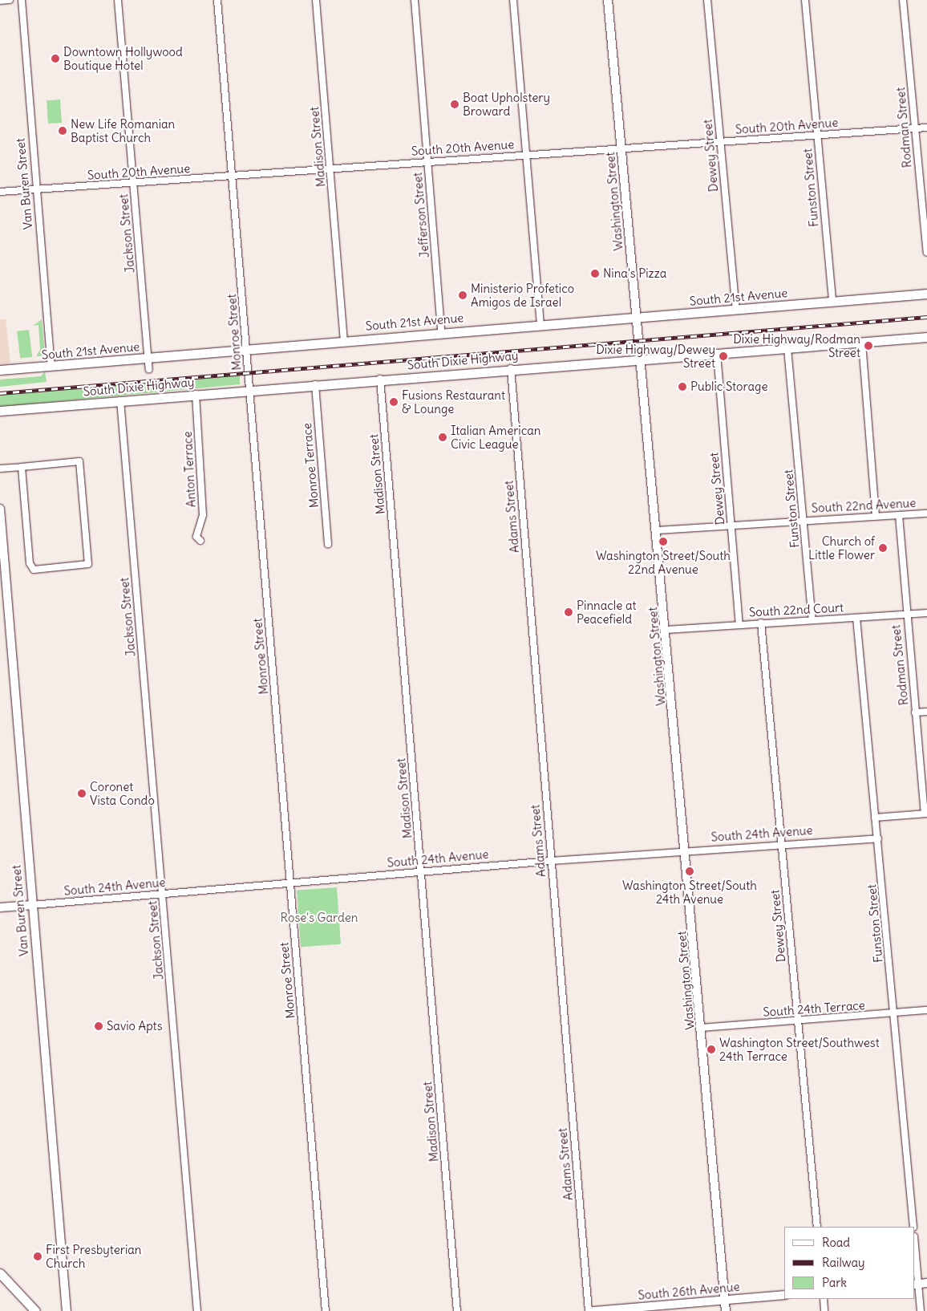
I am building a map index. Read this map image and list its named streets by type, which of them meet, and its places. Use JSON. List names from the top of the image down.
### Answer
{
  "streets": {
    "main road": ["South 21st Avenue", "South Dixie Highway"],
    "street": [
      "South 20th Avenue",
      "Rodman Street",
      "Madison Street",
      "Dewey Street",
      "Van Buren Street",
      "Funston Street",
      "Washington Street",
      "Jefferson Street",
      "Jackson Street",
      "Monroe Street",
      "Monroe Terrace",
      "Anton Terrace",
      "South 22nd Avenue",
      "Adams Street",
      "South 22nd Court",
      "South 24th Avenue",
      "South 24th Terrace",
      "South 26th Avenue"
    ]
  },
  "crossings": [
    ["South 20th Avenue", "Rodman Street"],
    ["South 20th Avenue", "Madison Street"],
    ["South 20th Avenue", "Dewey Street"],
    ["South 20th Avenue", "Van Buren Street"],
    ["South 20th Avenue", "Funston Street"],
    ["South 20th Avenue", "Washington Street"],
    ["South 20th Avenue", "Jefferson Street"],
    ["South 20th Avenue", "Jackson Street"],
    ["South 20th Avenue", "Monroe Street"],
    ["Rodman Street", "South 22nd Avenue"],
    ["Rodman Street", "South 22nd Court"],
    ["Madison Street", "South 21st Avenue"],
    ["Madison Street", "South Dixie Highway"],
    ["Madison Street", "South 24th Avenue"],
    ["Dewey Street", "South 21st Avenue"],
    ["Dewey Street", "South Dixie Highway"],
    ["Dewey Street", "South 22nd Avenue"],
    ["Dewey Street", "South 22nd Court"],
    ["Dewey Street", "South 24th Avenue"],
    ["Dewey Street", "South 24th Terrace"],
    ["Van Buren Street", "South 21st Avenue"],
    ["Van Buren Street", "South 24th Avenue"],
    ["Funston Street", "South 21st Avenue"],
    ["Funston Street", "South Dixie Highway"],
    ["Funston Street", "South 22nd Avenue"],
    ["Funston Street", "South 22nd Court"],
    ["Funston Street", "South 24th Avenue"],
    ["Funston Street", "South 24th Terrace"],
    ["Washington Street", "South 21st Avenue"],
    ["Washington Street", "South Dixie Highway"],
    ["Washington Street", "South 22nd Avenue"],
    ["Washington Street", "South 22nd Court"],
    ["Washington Street", "South 24th Avenue"],
    ["Washington Street", "South 24th Terrace"],
    ["Washington Street", "South 26th Avenue"],
    ["Jefferson Street", "South 21st Avenue"],
    ["Jackson Street", "South 21st Avenue"],
    ["Jackson Street", "South Dixie Highway"],
    ["Jackson Street", "South 24th Avenue"],
    ["South 21st Avenue", "Monroe Street"],
    ["Monroe Street", "South Dixie Highway"],
    ["Monroe Street", "South 24th Avenue"],
    ["South Dixie Highway", "Monroe Terrace"],
    ["South Dixie Highway", "Anton Terrace"],
    ["South Dixie Highway", "Adams Street"],
    ["Adams Street", "South 24th Avenue"]
  ],
  "parks": ["Rose's Garden"],
  "places": [
    "Downtown Hollywood Boutique Hotel",
    "Boat Upholstery Broward",
    "New Life Romanian Baptist Church",
    "Nina's Pizza",
    "Ministerio Profetico Amigos de Israel",
    "Dixie Highway/Rodman Street",
    "Dixie Highway/Dewey Street",
    "Public Storage",
    "Fusions Restaurant & Lounge",
    "Italian American Civic League",
    "Washington Street/South 22nd Avenue",
    "Church of Little Flower",
    "Pinnacle at Peacefield",
    "Coronet Vista Condo",
    "Washington Street/South 24th Avenue",
    "Savio Apts",
    "Washington Street/Southwest 24th Terrace",
    "First Presbyterian Church"
  ],
  "legend": ["Road", "Railway", "Park"]
}
